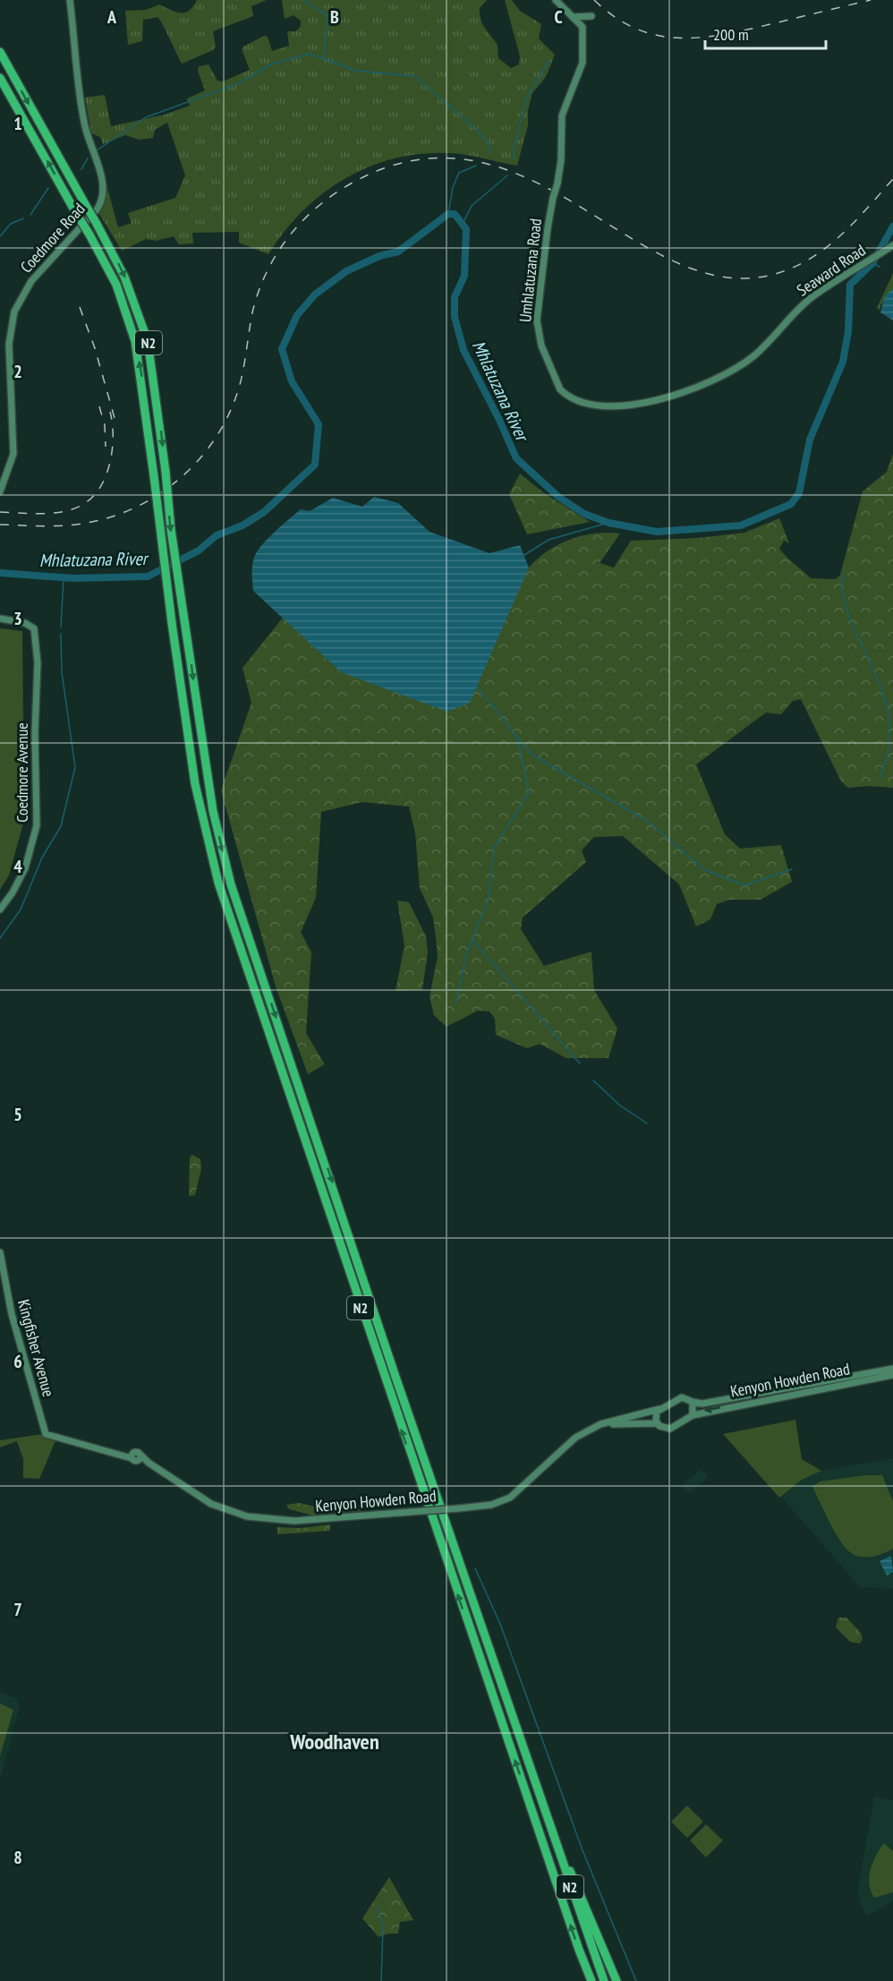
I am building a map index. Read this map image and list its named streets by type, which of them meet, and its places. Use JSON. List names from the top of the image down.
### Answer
{
  "streets": {
    "highway": ["N2"],
    "street": [
      "Coedmore Road",
      "Umhlatuzana Road",
      "Seaward Road",
      "Coedmore Avenue",
      "Kingfisher Avenue",
      "Kenyon Howden Road"
    ]
  },
  "crossings": [
    ["Umhlatuzana Road", "Seaward Road"],
    ["Kingfisher Avenue", "Kenyon Howden Road"]
  ],
  "districts": ["Woodhaven"],
  "water": ["Mhlatuzana River"],
  "scale_bar": "200 m",
  "grid": {
    "columns": ["A", "B", "C"],
    "rows": [
      "1",
      "2",
      "3",
      "4",
      "5",
      "6",
      "7",
      "8"
    ]
  }
}
